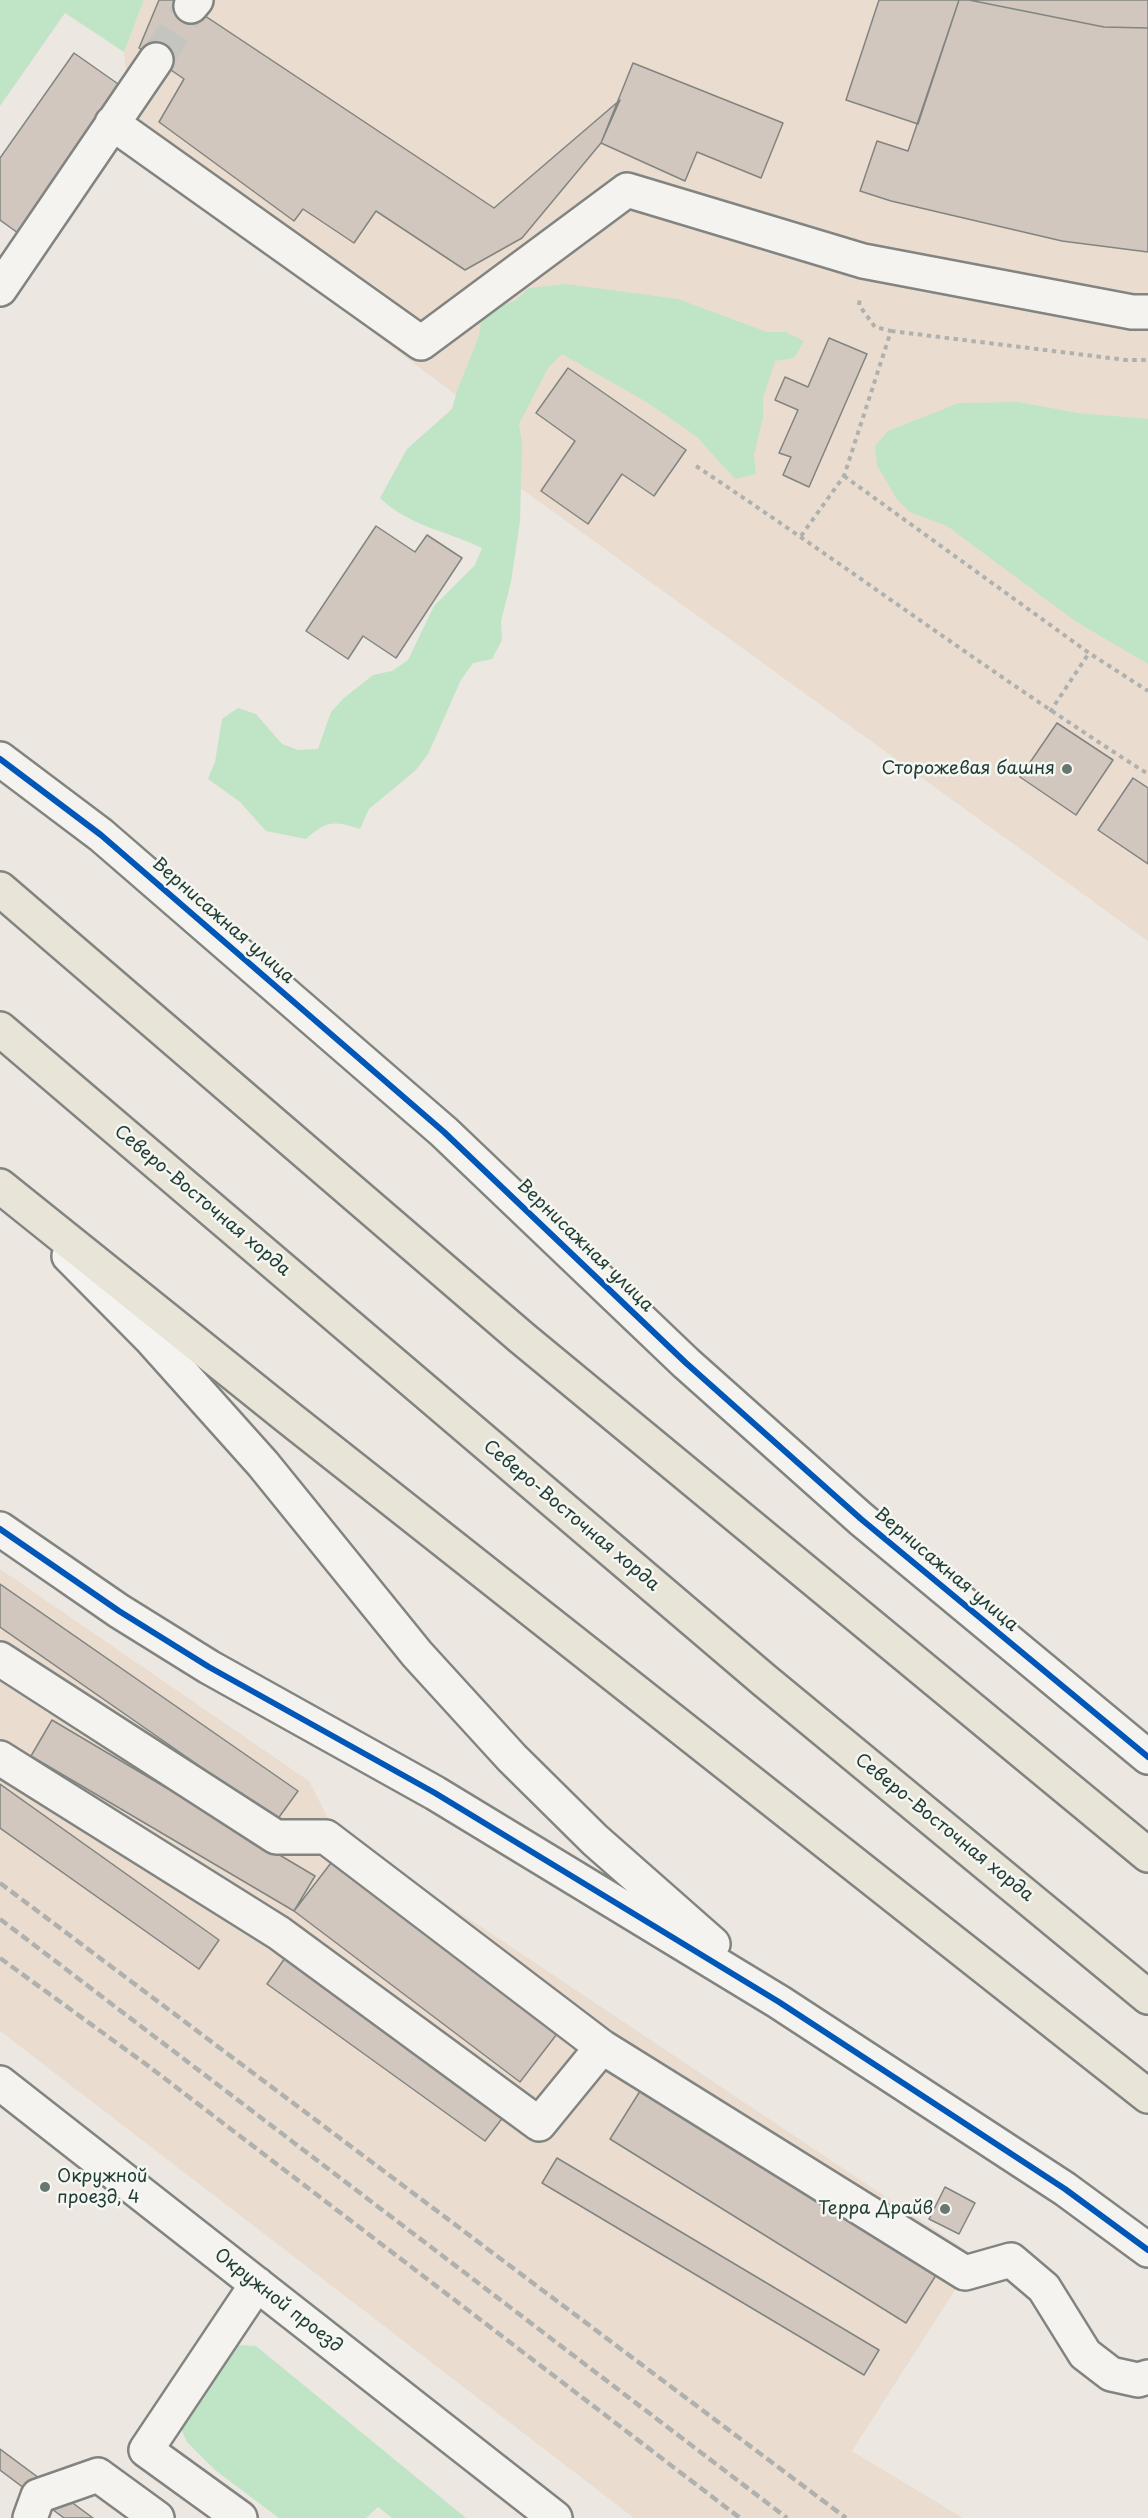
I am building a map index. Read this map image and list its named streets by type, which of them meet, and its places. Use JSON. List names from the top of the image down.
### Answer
{
  "streets": {
    "main road": ["Северо-Восточная хорда"],
    "street": ["Вернисажная улица", "Окружной проезд"]
  },
  "places": ["Сторожевая башня", "Окружной проезд, 4", "Терра Драйв"]
}
